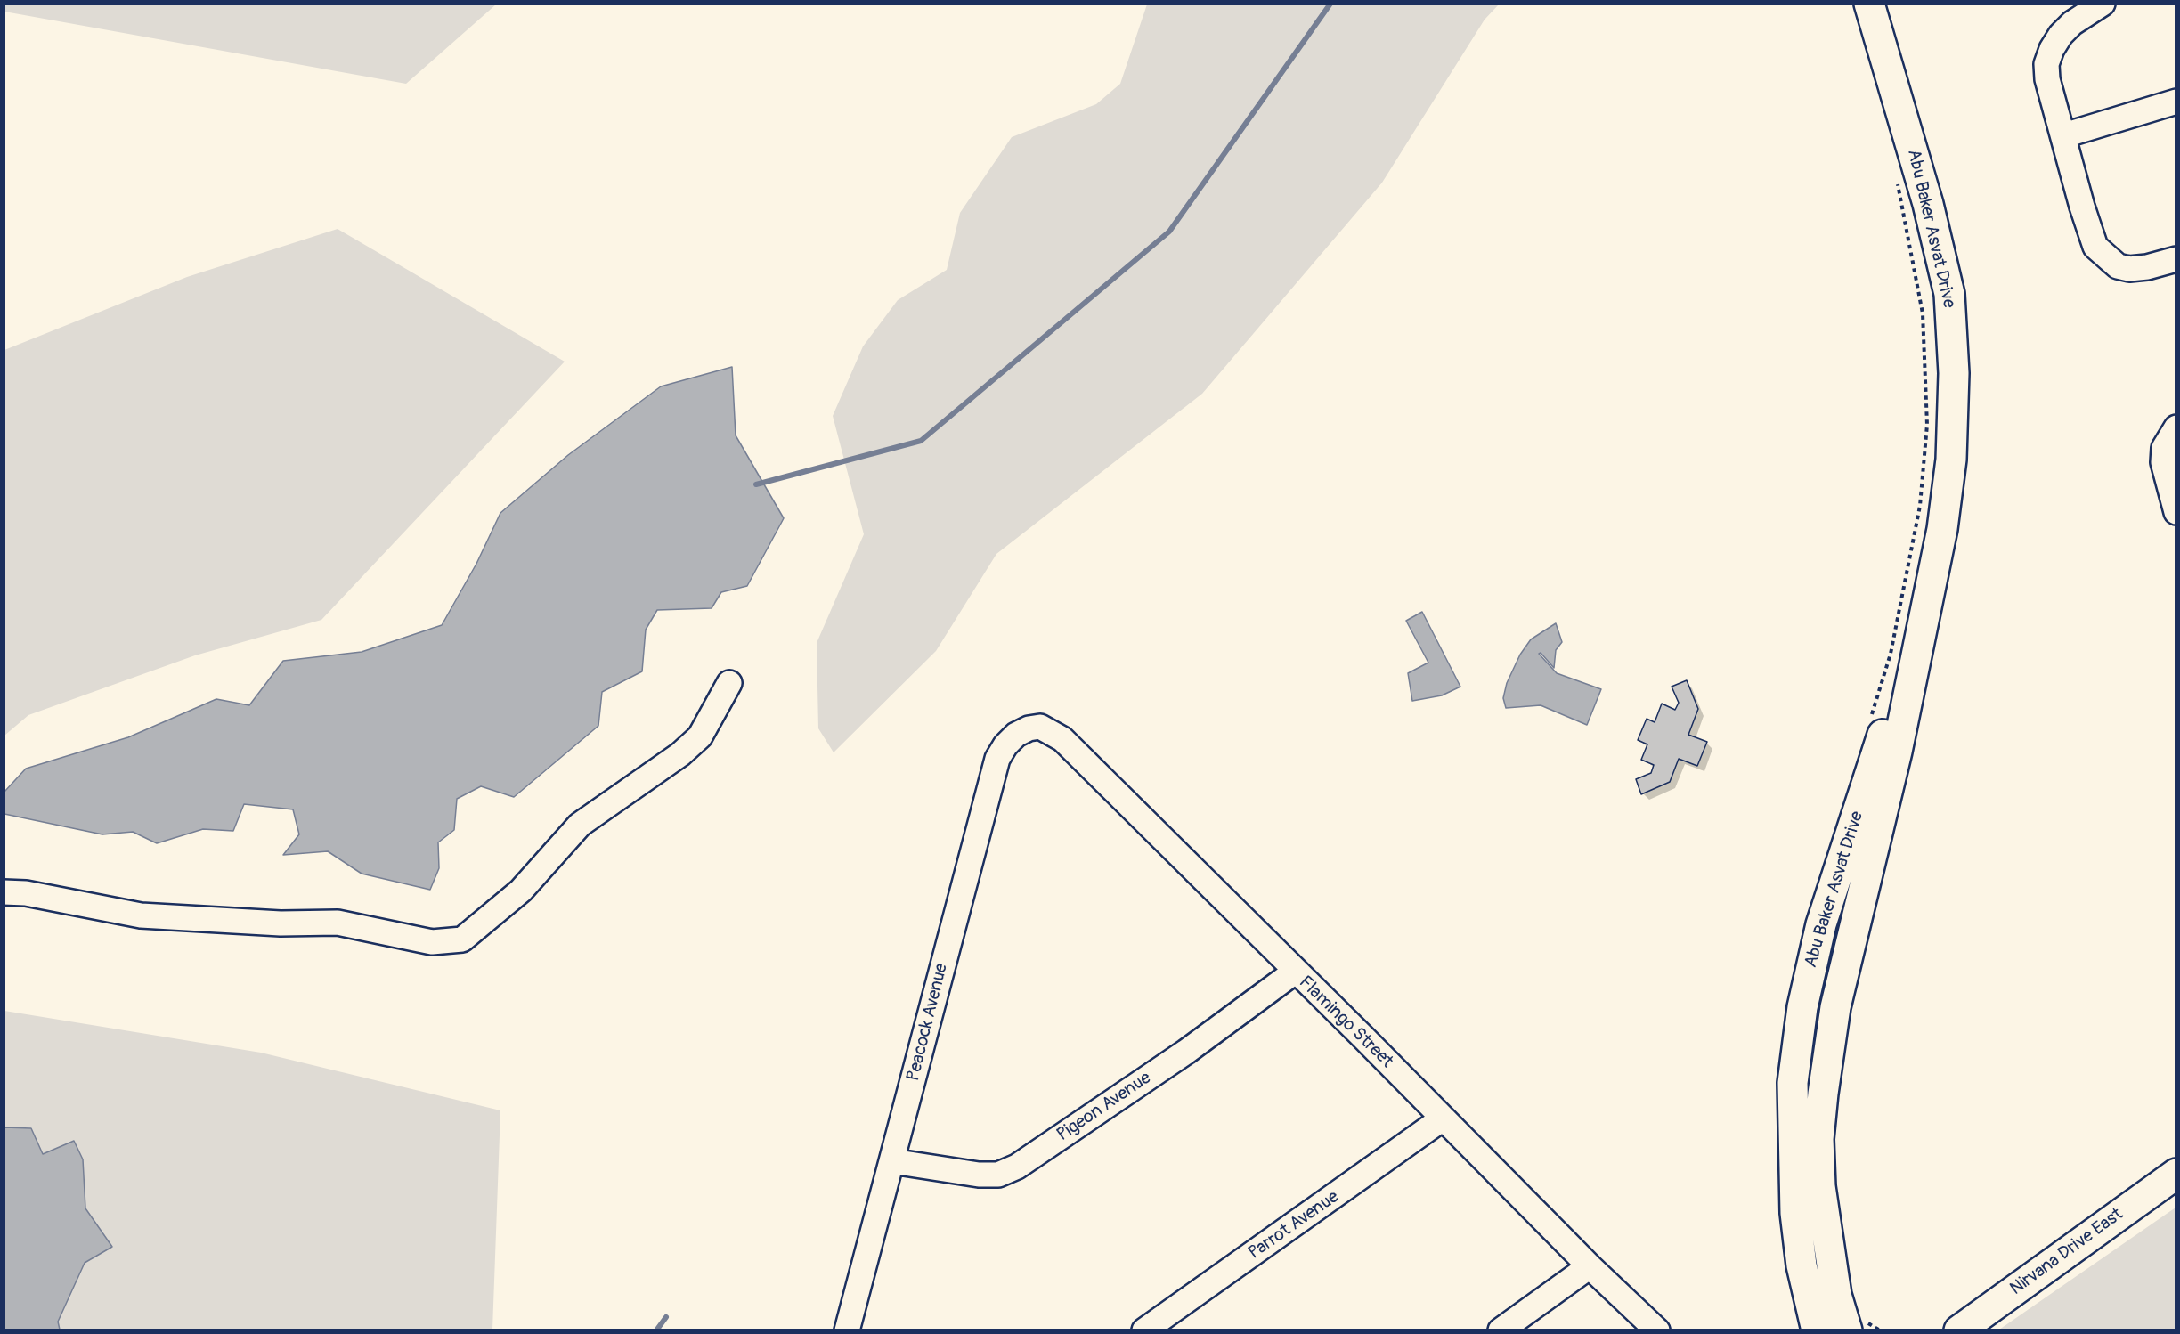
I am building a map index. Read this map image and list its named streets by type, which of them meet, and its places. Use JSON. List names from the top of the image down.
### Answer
{
  "streets": {
    "main road": ["Abu Baker Asvat Drive", "Nirvana Drive East"],
    "street": [
      "Peacock Avenue",
      "Flamingo Street",
      "Pigeon Avenue",
      "Parrot Avenue"
    ]
  },
  "crossings": [
    ["Peacock Avenue", "Flamingo Street"],
    ["Peacock Avenue", "Pigeon Avenue"],
    ["Flamingo Street", "Pigeon Avenue"],
    ["Flamingo Street", "Parrot Avenue"]
  ]
}
